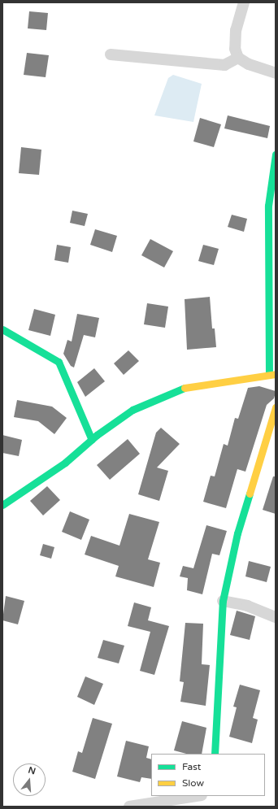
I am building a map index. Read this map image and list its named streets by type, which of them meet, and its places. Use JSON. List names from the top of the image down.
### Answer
{
  "legend": ["Fast", "Slow"],
  "north": "top"
}
